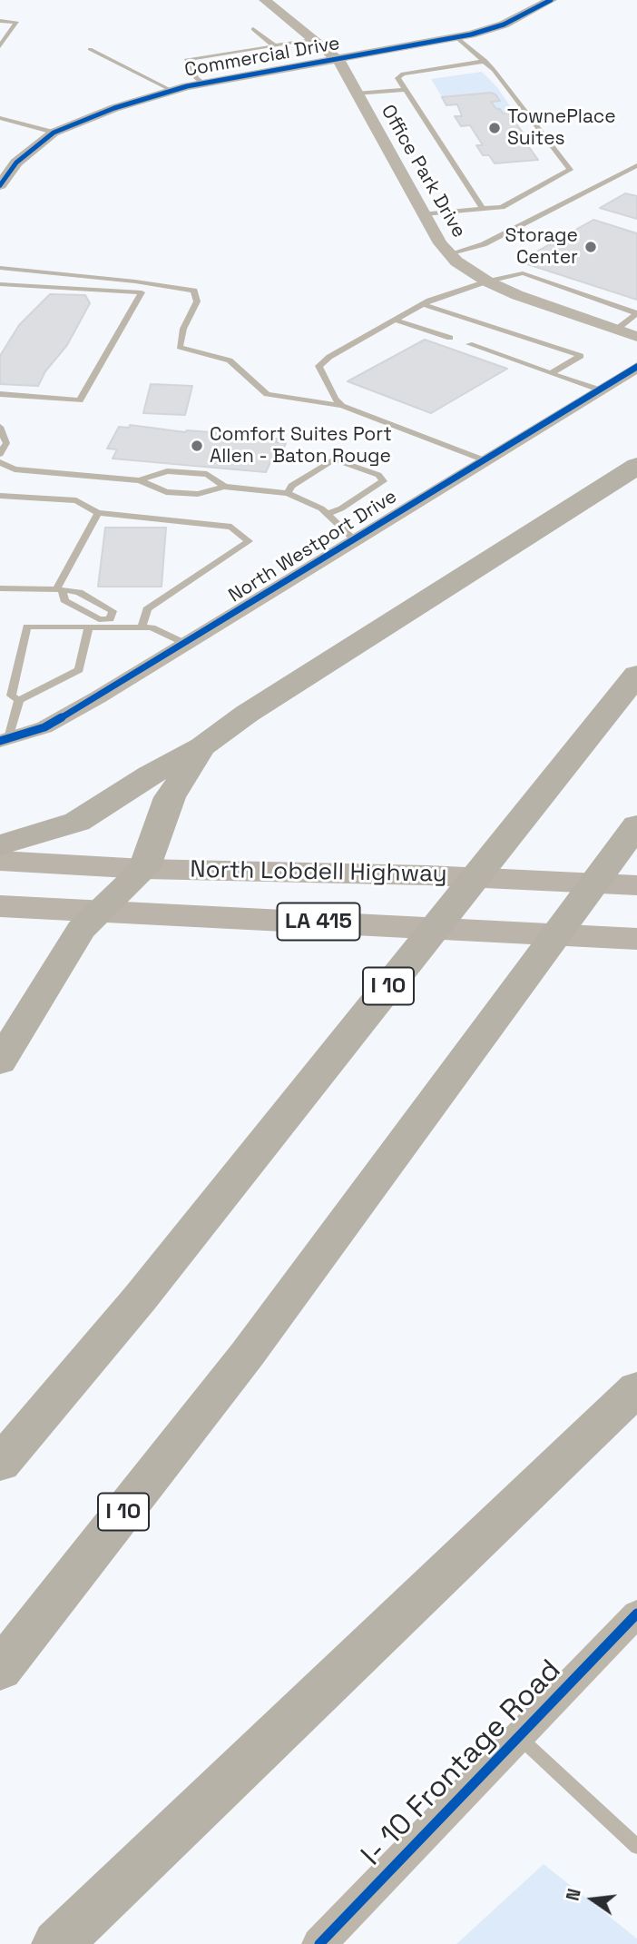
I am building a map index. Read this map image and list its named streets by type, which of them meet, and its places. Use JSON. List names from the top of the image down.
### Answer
{
  "streets": {
    "highway": ["North Lobdell Highway", "LA 415", "I 10"],
    "street": [
      "Commercial Drive",
      "Office Park Drive",
      "North Westport Drive",
      "I- 10 Frontage Road"
    ]
  },
  "crossings": [
    ["Commercial Drive", "Office Park Drive"]
  ],
  "places": ["TownePlace Suites", "Storage Center", "Comfort Suites Port Allen - Baton Rouge"],
  "north": "left"
}
